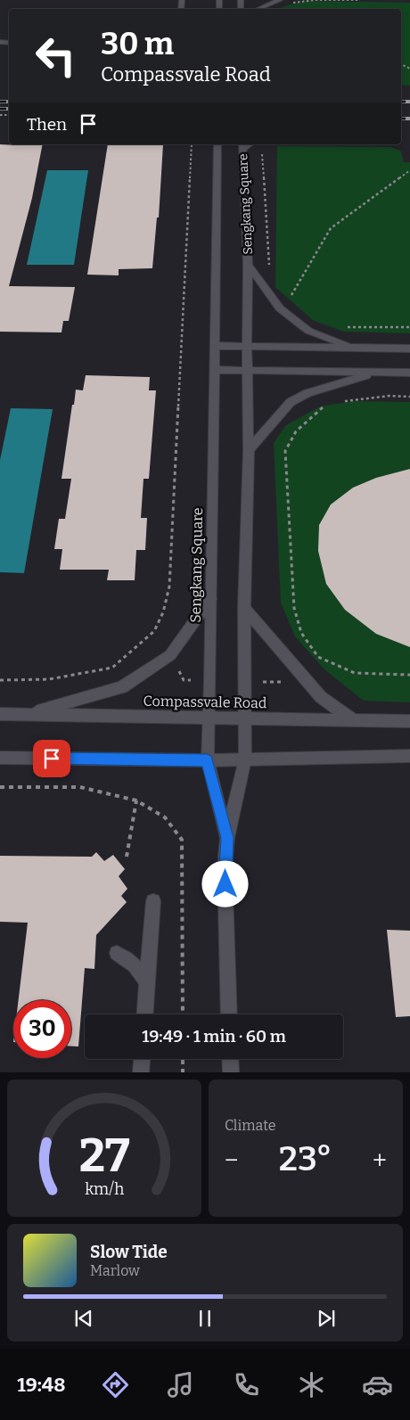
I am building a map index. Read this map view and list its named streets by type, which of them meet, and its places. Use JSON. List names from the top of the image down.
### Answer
{
  "streets": {
    "street": ["Sengkang Square", "Compassvale Road"]
  },
  "crossings": [
    ["Sengkang Square", "Compassvale Road"]
  ],
  "page": {
    "turn": ["30 m", "Compassvale Road"],
    "then": "Then",
    "limit": "30",
    "trip": "19:49 · 1 min · 60 m",
    "tile": "Climate",
    "heat": ["−", "23°", "+"],
    "song": ["Slow Tide", "Marlow"],
    "tabs": "19:48",
    "gauge": ["27", "km/h"]
  }
}
